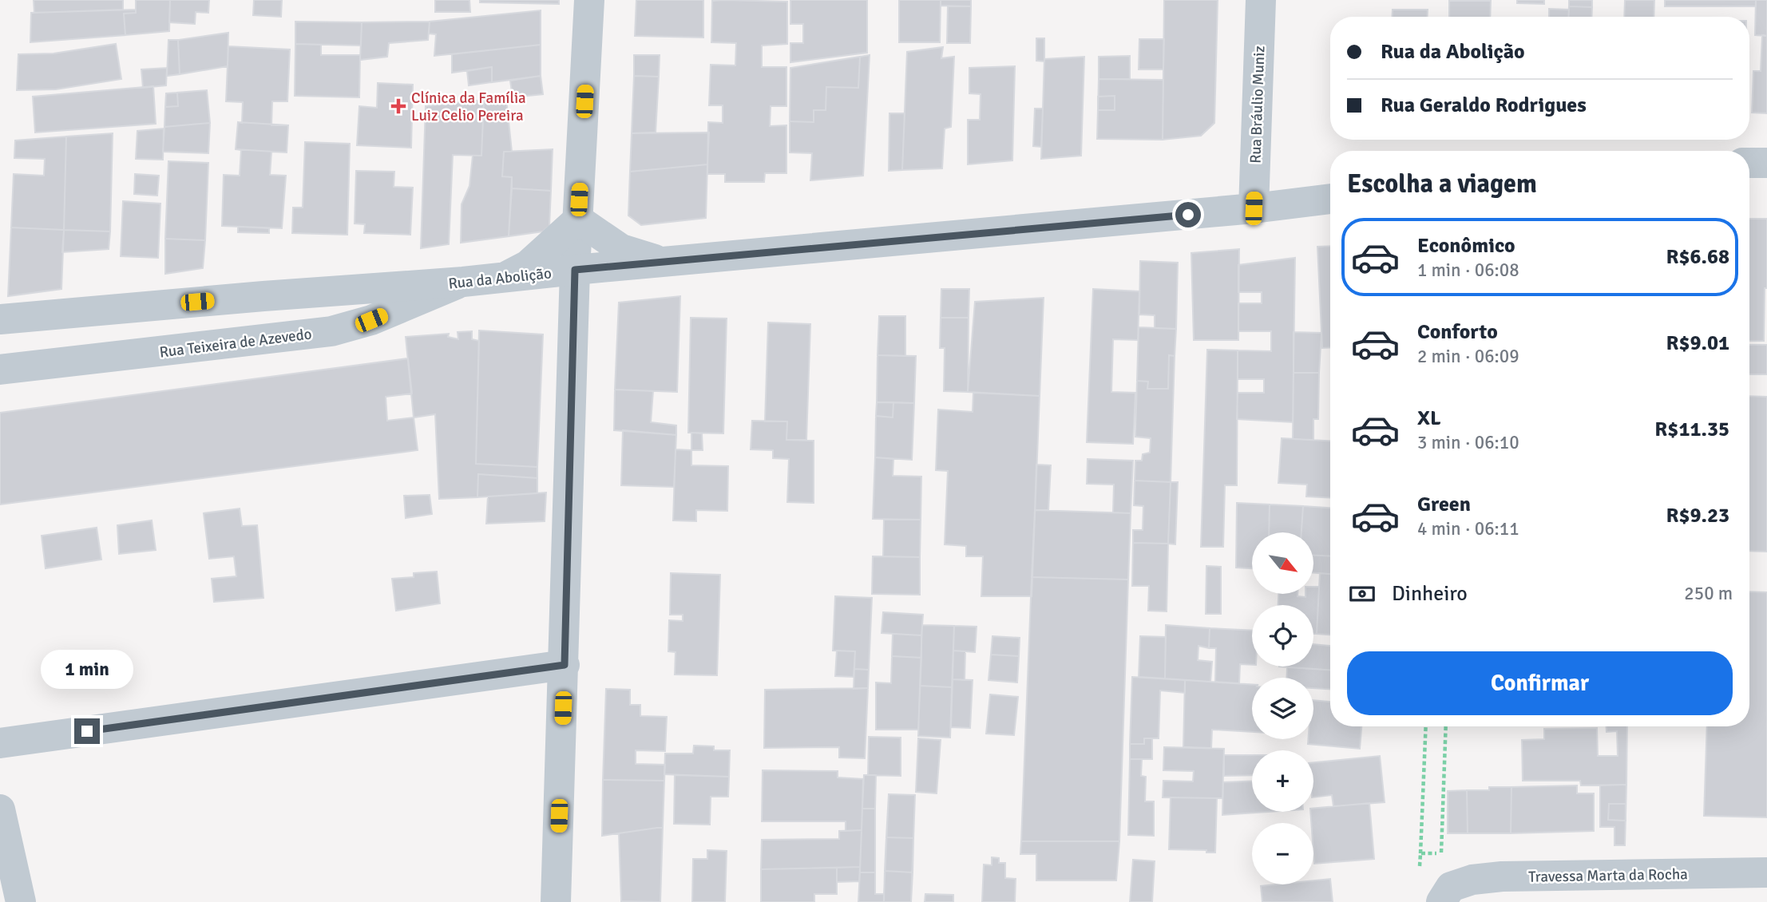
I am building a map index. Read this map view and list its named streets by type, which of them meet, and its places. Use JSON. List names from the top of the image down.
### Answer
{
  "streets": {
    "street": [
      "Rua Bráulio Muniz",
      "Rua da Abolição",
      "Rua Teixeira de Azevedo",
      "Travessa Marta da Rocha"
    ]
  },
  "crossings": [
    ["Rua Bráulio Muniz", "Rua da Abolição"],
    ["Rua da Abolição", "Rua Teixeira de Azevedo"]
  ],
  "places": {
    "health": ["Clínica da Família Luiz Celio Pereira"]
  },
  "north": "bottom right",
  "page": {
    "banner": ["Rua da Abolição", "Rua Geraldo Rodrigues"],
    "heading": "Escolha a viagem",
    "list": [
      {
        "name": "Econômico",
        "note": "1 min · 06:08",
        "value": "R$6.68"
      },
      {
        "name": "Conforto",
        "note": "2 min · 06:09",
        "value": "R$9.01"
      },
      {
        "name": "XL",
        "note": "3 min · 06:10",
        "value": "R$11.35"
      },
      {
        "name": "Green",
        "note": "4 min · 06:11",
        "value": "R$9.23"
      }
    ],
    "map_buttons": ["+", "−"],
    "pay": ["Dinheiro", "250 m"],
    "buttons": "Confirmar",
    "bubble": "1 min"
  }
}
